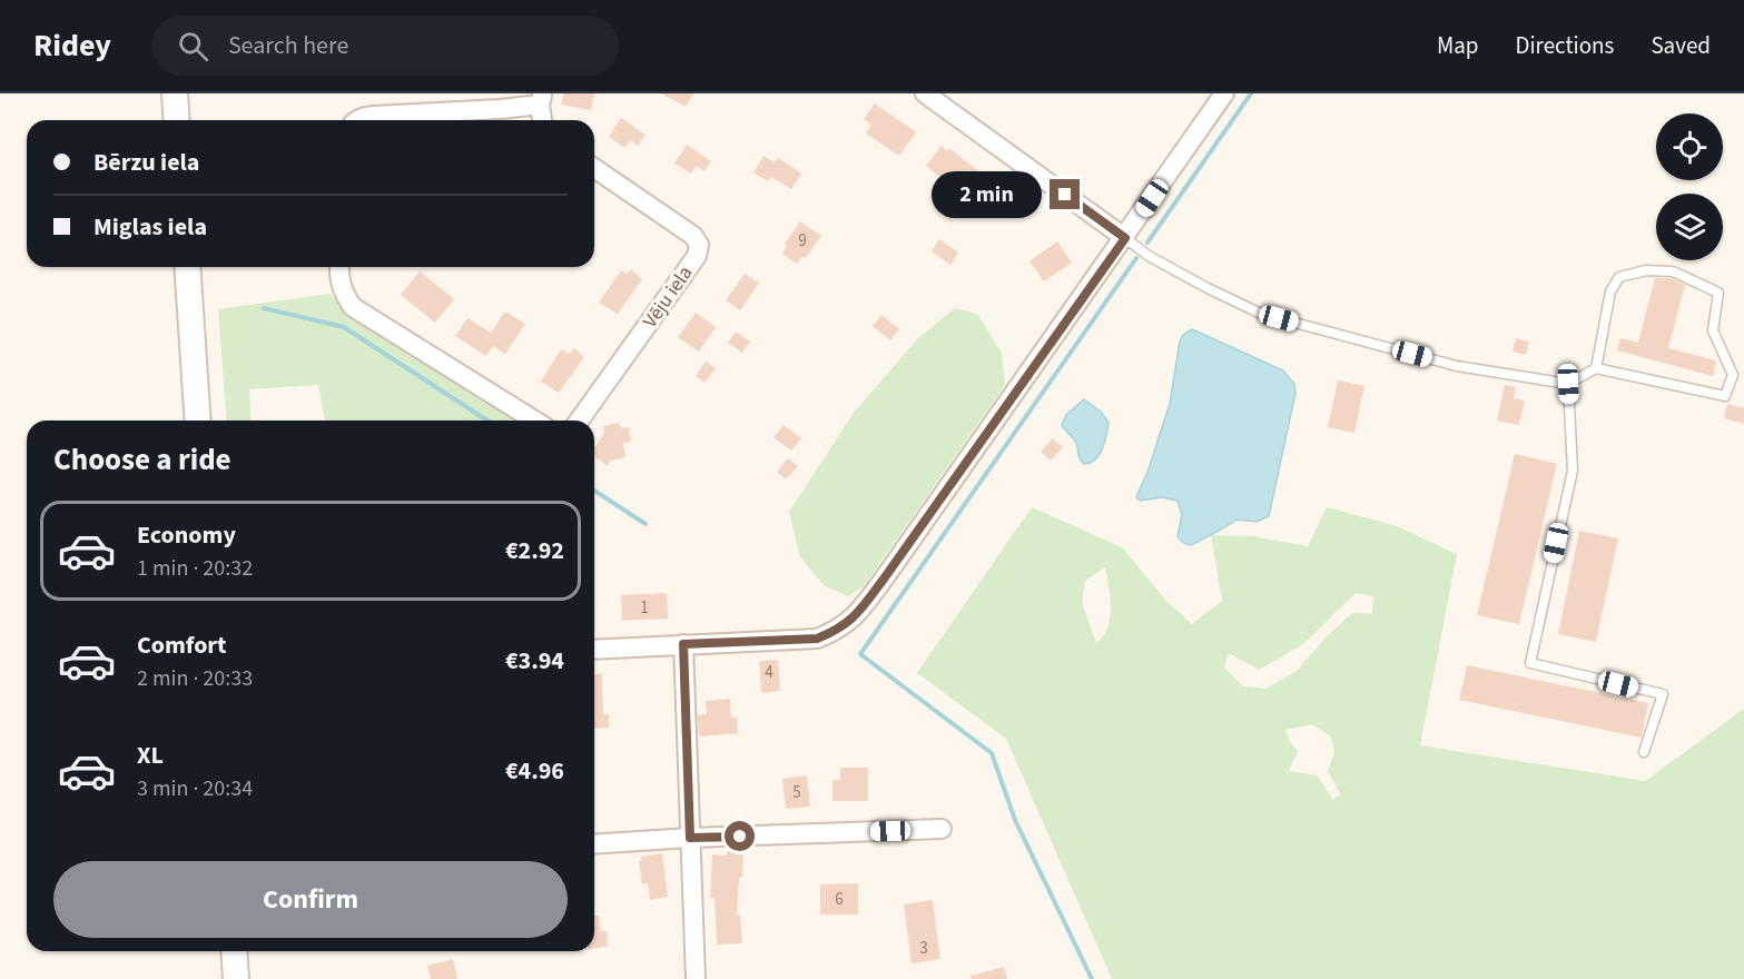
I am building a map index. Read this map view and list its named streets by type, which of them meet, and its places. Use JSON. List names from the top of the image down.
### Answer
{
  "streets": {
    "street": ["Vēju iela"]
  },
  "house_numbers": [
    "9",
    "1",
    "4",
    "5",
    "6",
    "3"
  ],
  "page": {
    "header": "Ridey",
    "search": "Search here",
    "nav": ["Map", "Directions", "Saved"],
    "banner": ["Bērzu iela", "Miglas iela"],
    "bubble": "2 min",
    "heading": "Choose a ride",
    "list": [
      {
        "name": "Economy",
        "note": "1 min · 20:32",
        "value": "€2.92"
      },
      {
        "name": "Comfort",
        "note": "2 min · 20:33",
        "value": "€3.94"
      },
      {
        "name": "XL",
        "note": "3 min · 20:34",
        "value": "€4.96"
      }
    ],
    "buttons": "Confirm"
  }
}
